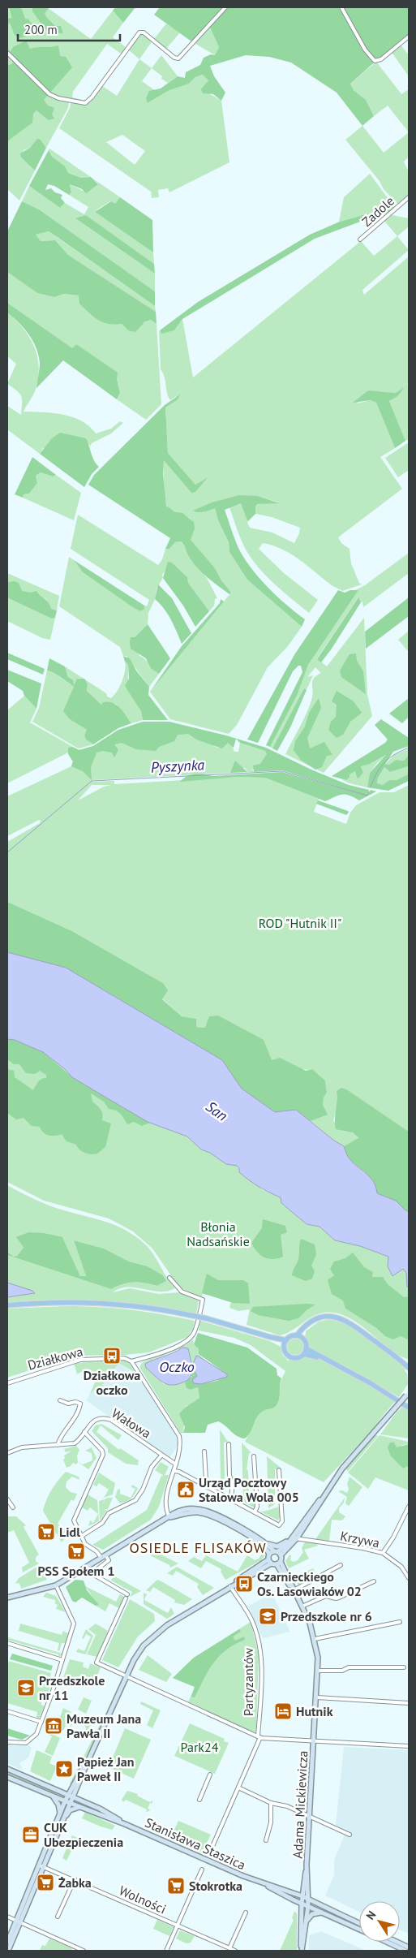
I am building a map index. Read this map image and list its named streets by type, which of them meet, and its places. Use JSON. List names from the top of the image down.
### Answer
{
  "streets": {
    "street": [
      "Zadole",
      "Działkowa",
      "Wałowa",
      "Krzywa",
      "Partyzantów",
      "Adama Mickiewicza",
      "Stanisława Staszica",
      "Wolności"
    ]
  },
  "crossings": [
    ["Adama Mickiewicza", "Stanisława Staszica"]
  ],
  "districts": ["OSIEDLE FLISAKÓW"],
  "water": ["Pyszynka", "San", "Oczko"],
  "parks": ["ROD \"Hutnik II\"", "Błonia Nadsańskie", "Park24"],
  "places": {
    "bus stop": ["Działkowa oczko", "Czarnieckiego Os. Lasowiaków 02"],
    "public building": ["Urząd Pocztowy Stalowa Wola 005"],
    "supermarket": [
      "Lidl",
      "PSS Społem 1",
      "Żabka",
      "Stokrotka"
    ],
    "school or university": ["Przedszkole nr 6", "Przedszkole nr 11"],
    "hotel": ["Hutnik"],
    "museum": ["Muzeum Jana Pawła II"],
    "place": ["Papież Jan Paweł II"],
    "office": ["CUK Ubezpieczenia"]
  },
  "scale_bar": "200 m",
  "north": "top left"
}
